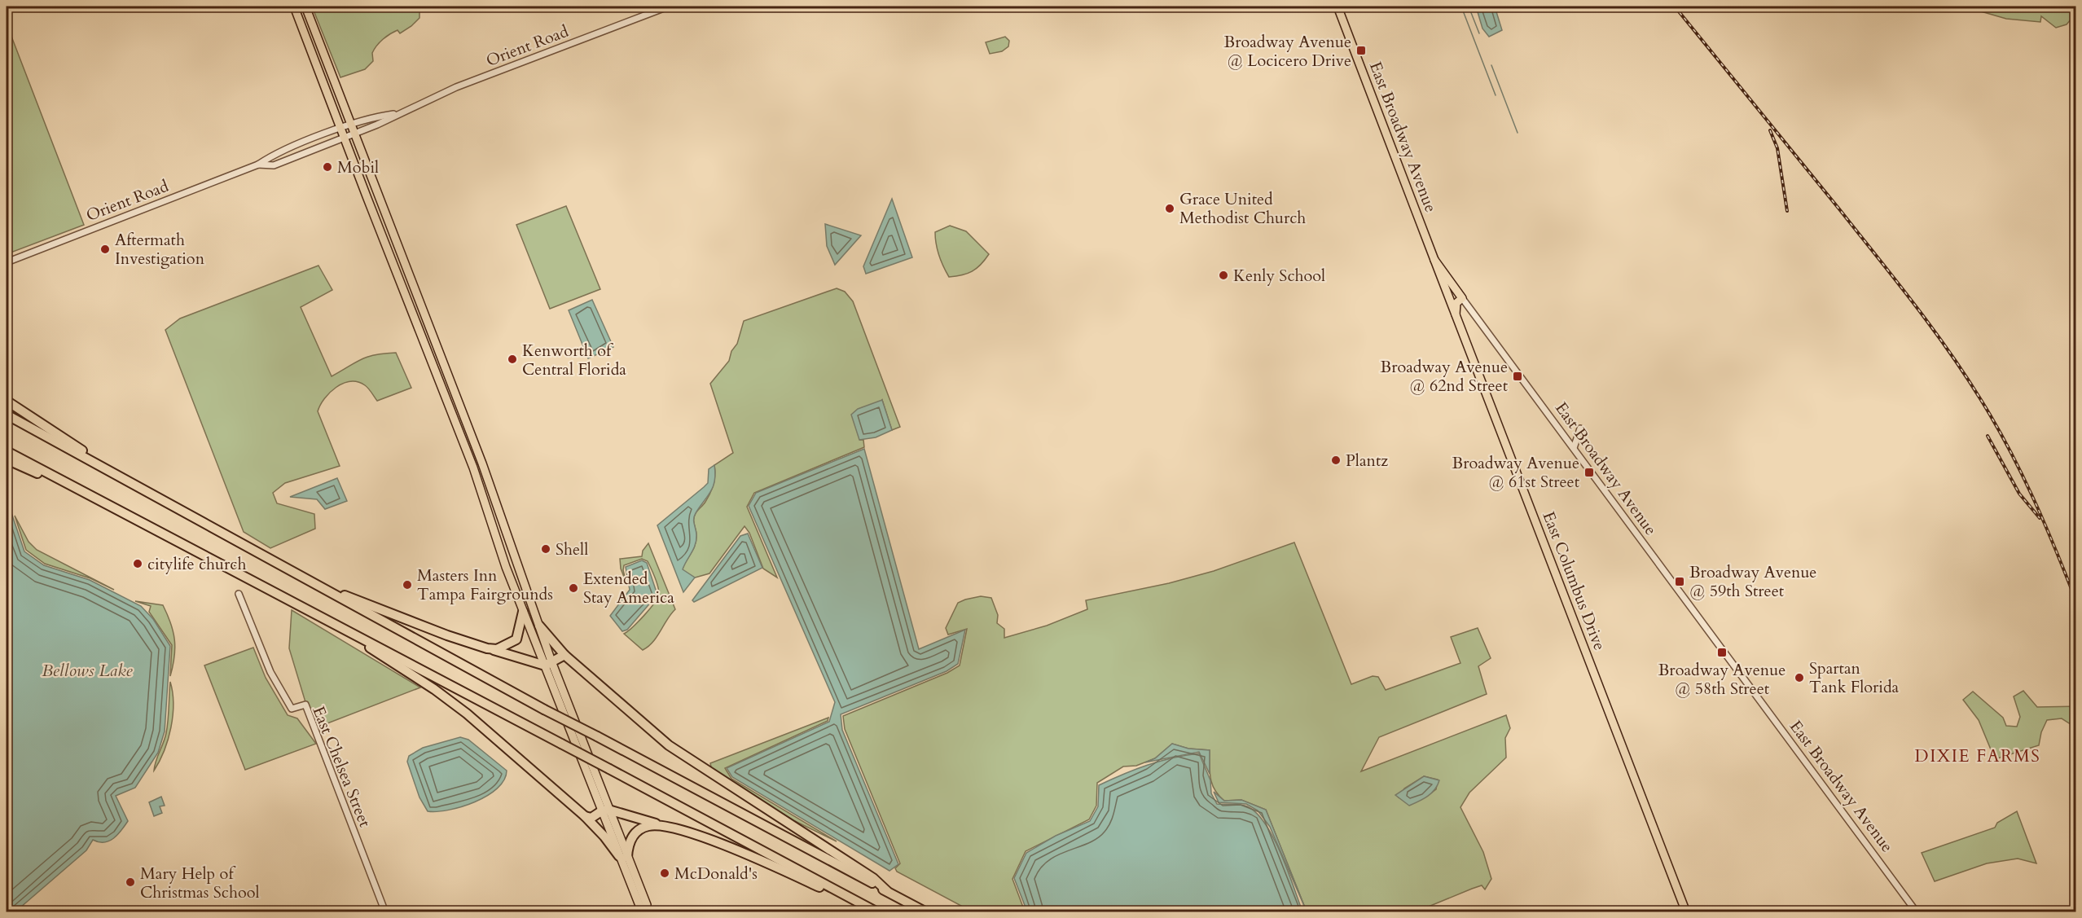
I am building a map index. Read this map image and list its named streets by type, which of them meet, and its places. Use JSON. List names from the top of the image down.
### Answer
{
  "streets": {
    "main road": ["East Broadway Avenue", "East Columbus Drive"],
    "street": ["Orient Road", "East Chelsea Street"]
  },
  "crossings": [
    ["East Broadway Avenue", "East Columbus Drive"]
  ],
  "districts": ["DIXIE FARMS"],
  "water": ["Bellows Lake"],
  "places": {
    "transit": [
      "Broadway Avenue @ Locicero Drive",
      "Broadway Avenue @ 62nd Street",
      "Broadway Avenue @ 61st Street",
      "Broadway Avenue @ 59th Street",
      "Broadway Avenue @ 58th Street"
    ],
    "other": [
      "Mobil",
      "Grace United Methodist Church",
      "Aftermath Investigation",
      "Kenly School",
      "Kenworth of Central Florida",
      "Plantz",
      "Shell",
      "citylife church",
      "Masters Inn Tampa Fairgrounds",
      "Extended Stay America",
      "Spartan Tank Florida",
      "McDonald's",
      "Mary Help of Christmas School"
    ]
  }
}
